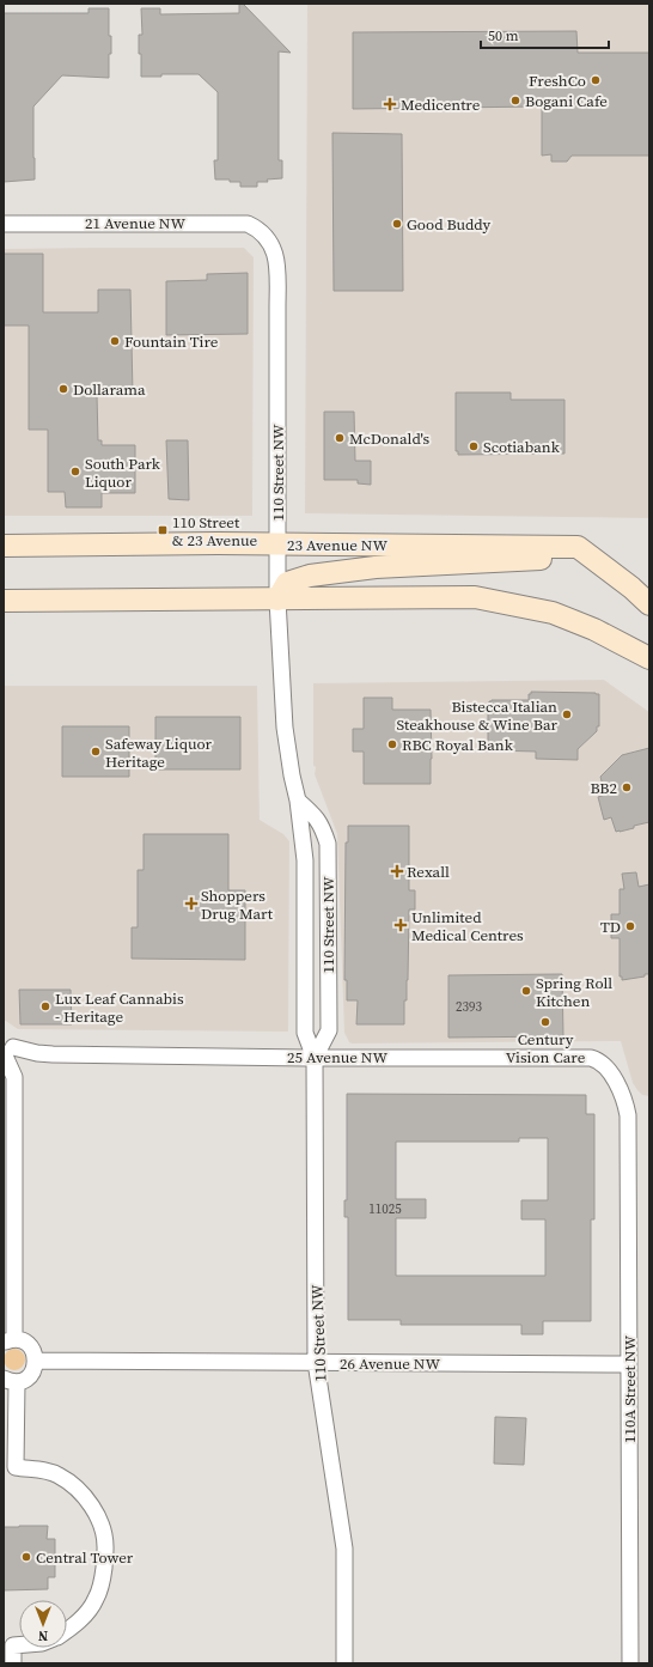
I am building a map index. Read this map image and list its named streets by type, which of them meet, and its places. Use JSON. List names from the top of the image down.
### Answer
{
  "streets": {
    "main road": ["23 Avenue NW"],
    "street": [
      "21 Avenue NW",
      "110 Street NW",
      "25 Avenue NW",
      "26 Avenue NW",
      "110A Street NW"
    ]
  },
  "crossings": [
    ["21 Avenue NW", "110 Street NW"],
    ["110 Street NW", "23 Avenue NW"],
    ["110 Street NW", "25 Avenue NW"],
    ["110 Street NW", "26 Avenue NW"],
    ["25 Avenue NW", "110A Street NW"],
    ["26 Avenue NW", "110A Street NW"]
  ],
  "places": {
    "other": [
      "FreshCo",
      "Bogani Cafe",
      "Good Buddy",
      "Fountain Tire",
      "Dollarama",
      "McDonald's",
      "Scotiabank",
      "South Park Liquor",
      "Bistecca Italian Steakhouse & Wine Bar",
      "RBC Royal Bank",
      "Safeway Liquor Heritage",
      "BB2",
      "TD",
      "Spring Roll Kitchen",
      "Lux Leaf Cannabis - Heritage",
      "Century Vision Care",
      "Central Tower"
    ],
    "health": [
      "Medicentre",
      "Rexall",
      "Shoppers Drug Mart",
      "Unlimited Medical Centres"
    ],
    "transit": ["110 Street & 23 Avenue"]
  },
  "house_numbers": ["2393", "11025"],
  "scale_bar": "50 m",
  "north": "bottom"
}
